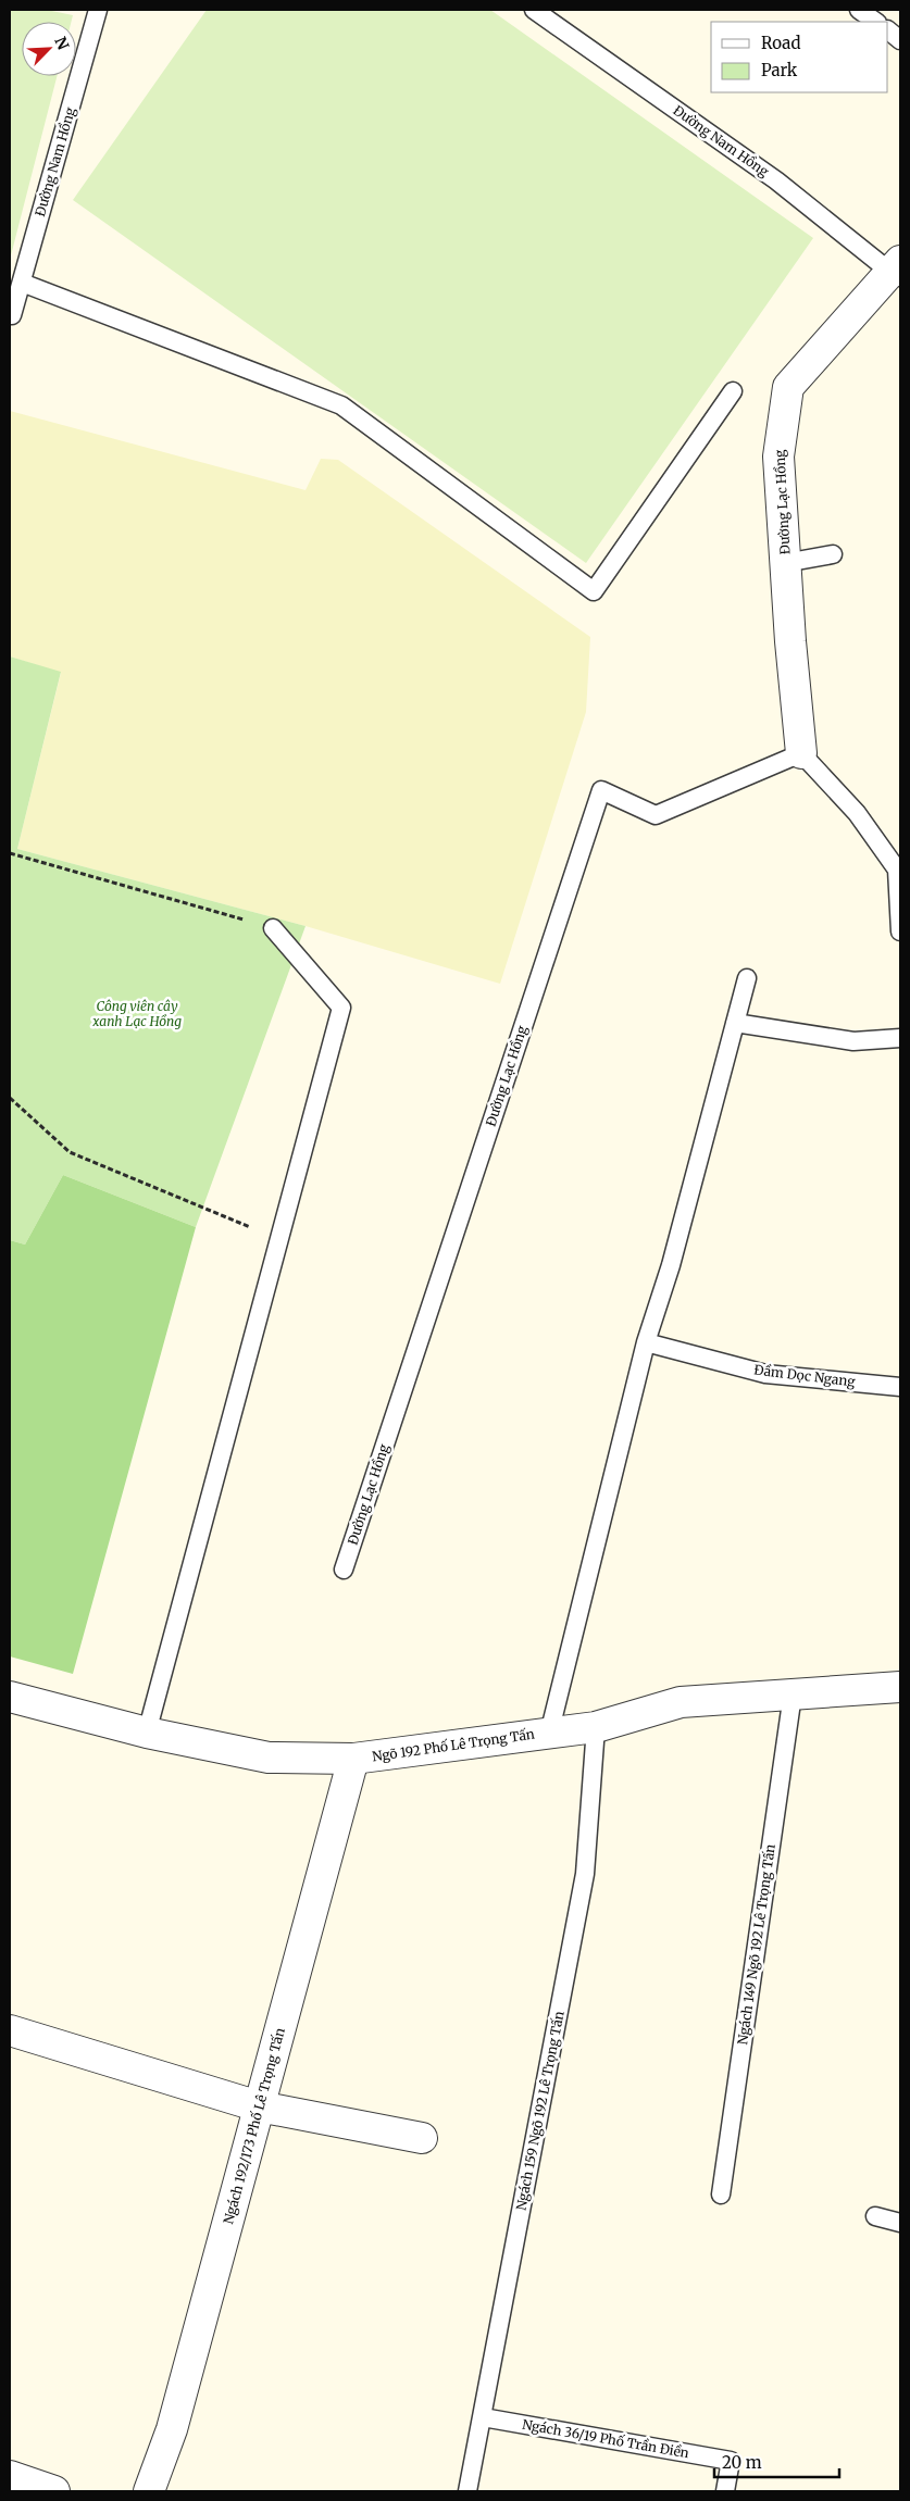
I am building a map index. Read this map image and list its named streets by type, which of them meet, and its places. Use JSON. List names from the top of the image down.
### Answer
{
  "streets": {
    "street": ["Đường Lạc Hồng", "Ngõ 192 Phố Lê Trọng Tấn", "Ngách 192/173 Phố Lê Trọng Tấn"],
    "lane": [
      "Đường Nam Hồng",
      "Đầm Dọc Ngang",
      "Ngách 149 Ngõ 192 Lê Trọng Tấn",
      "Ngách 159 Ngõ 192 Lê Trọng Tấn",
      "Ngách 36/19 Phố Trần Điền"
    ]
  },
  "crossings": [
    ["Đường Nam Hồng", "Đường Lạc Hồng"],
    ["Ngõ 192 Phố Lê Trọng Tấn", "Ngách 149 Ngõ 192 Lê Trọng Tấn"],
    ["Ngõ 192 Phố Lê Trọng Tấn", "Ngách 159 Ngõ 192 Lê Trọng Tấn"],
    ["Ngõ 192 Phố Lê Trọng Tấn", "Ngách 192/173 Phố Lê Trọng Tấn"],
    ["Ngách 159 Ngõ 192 Lê Trọng Tấn", "Ngách 36/19 Phố Trần Điền"]
  ],
  "parks": ["Công viên cây xanh Lạc Hồng"],
  "legend": ["Road", "Park"],
  "scale_bar": "20 m",
  "north": "top right"
}
